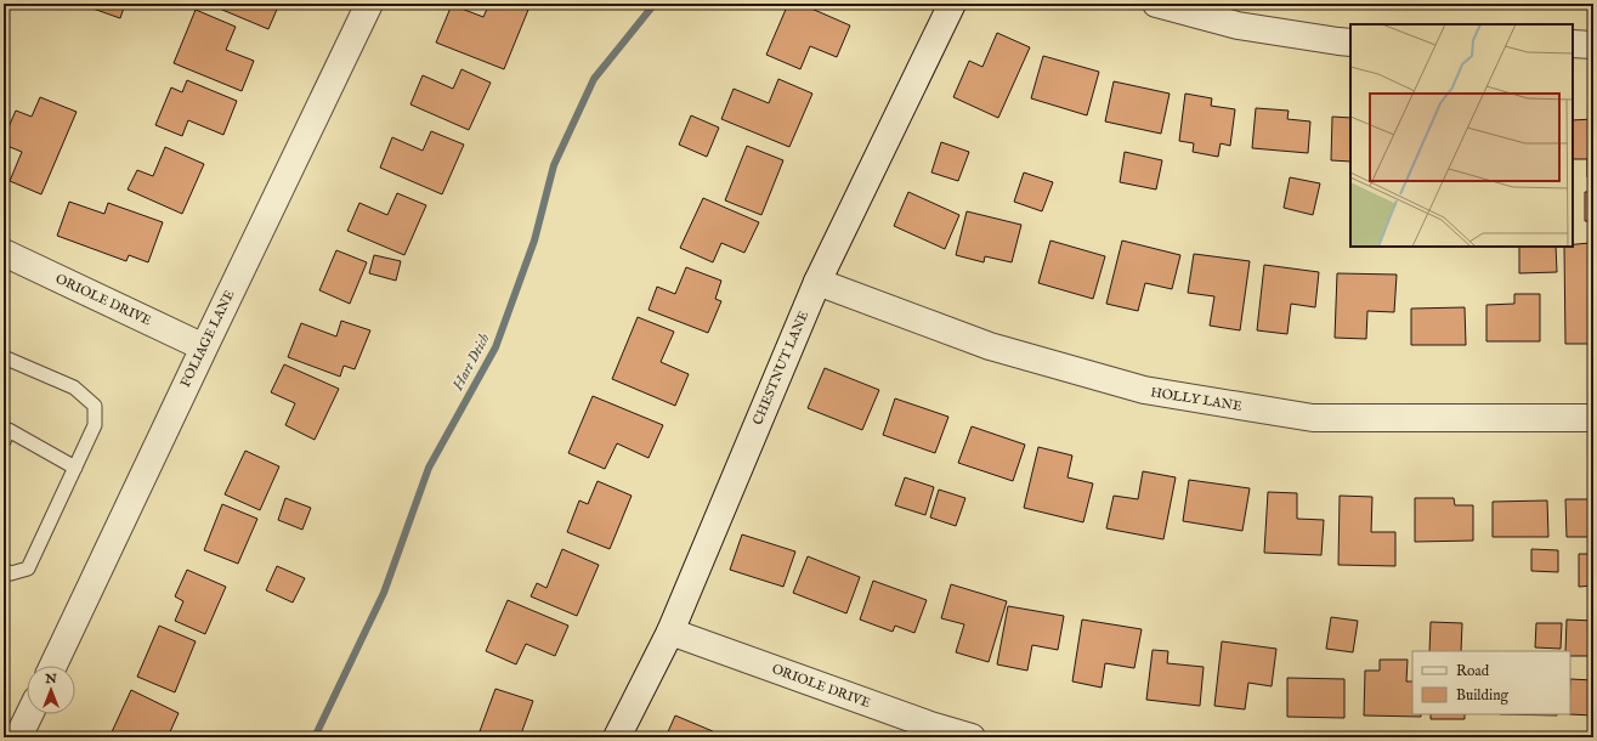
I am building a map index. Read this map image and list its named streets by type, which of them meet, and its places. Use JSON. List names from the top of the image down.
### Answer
{
  "streets": {
    "street": [
      "ORIOLE DRIVE",
      "FOLIAGE LANE",
      "CHESTNUT LANE",
      "HOLLY LANE"
    ]
  },
  "crossings": [
    ["ORIOLE DRIVE", "FOLIAGE LANE"],
    ["ORIOLE DRIVE", "CHESTNUT LANE"],
    ["CHESTNUT LANE", "HOLLY LANE"]
  ],
  "water": ["Hart Dtich"],
  "legend": ["Road", "Building"],
  "north": "top"
}
